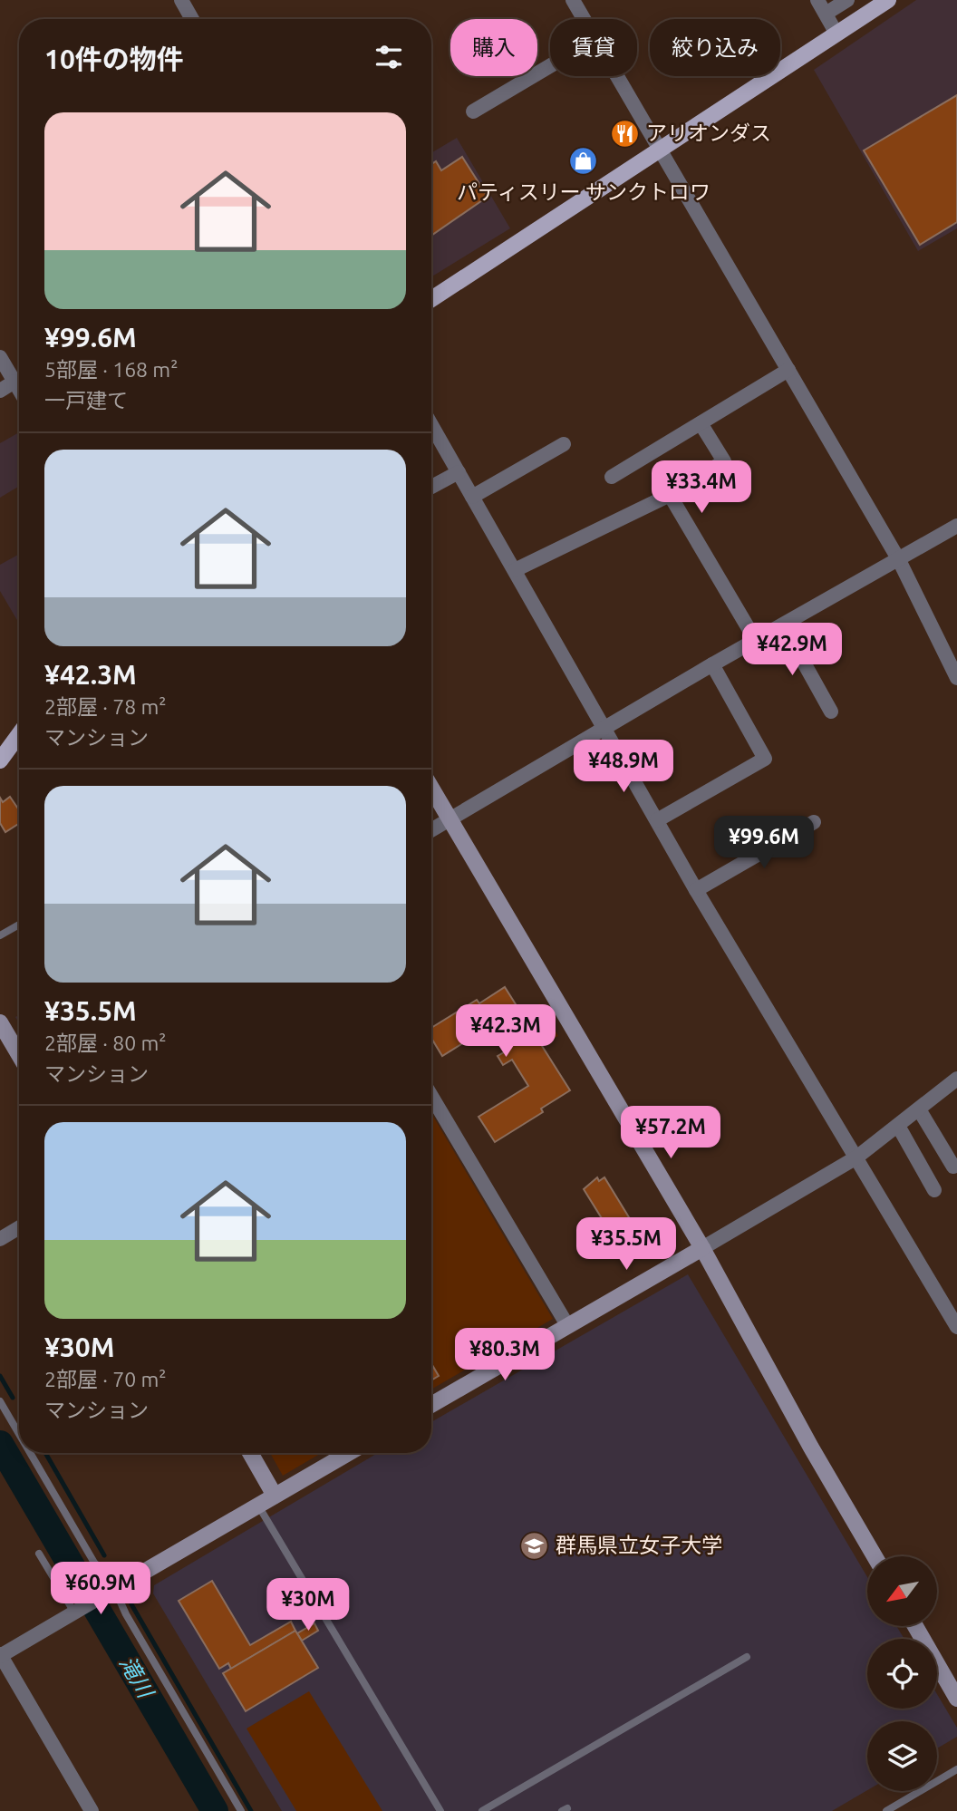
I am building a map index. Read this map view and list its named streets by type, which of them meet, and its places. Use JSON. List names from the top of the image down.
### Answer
{
  "water": ["滝川"],
  "places": {
    "restaurant": ["アリオンダス"],
    "shop": ["パティスリー サンクトロワ"],
    "school or university": ["群馬県立女子大学"]
  },
  "north": "bottom left",
  "page": {
    "chip": ["購入", "賃貸", "絞り込み"],
    "heading": "10件の物件",
    "list": [
      {
        "name": "¥99.6M",
        "note": "5部屋 · 168 m² · 一戸建て"
      },
      {
        "name": "¥42.3M",
        "note": "2部屋 · 78 m² · マンション"
      },
      {
        "name": "¥35.5M",
        "note": "2部屋 · 80 m² · マンション"
      },
      {
        "name": "¥30M",
        "note": "2部屋 · 70 m² · マンション"
      }
    ],
    "price": [
      "¥33.4M",
      "¥42.9M",
      "¥48.9M",
      "¥99.6M",
      "¥42.3M",
      "¥57.2M",
      "¥35.5M",
      "¥80.3M",
      "¥60.9M",
      "¥30M"
    ]
  }
}
